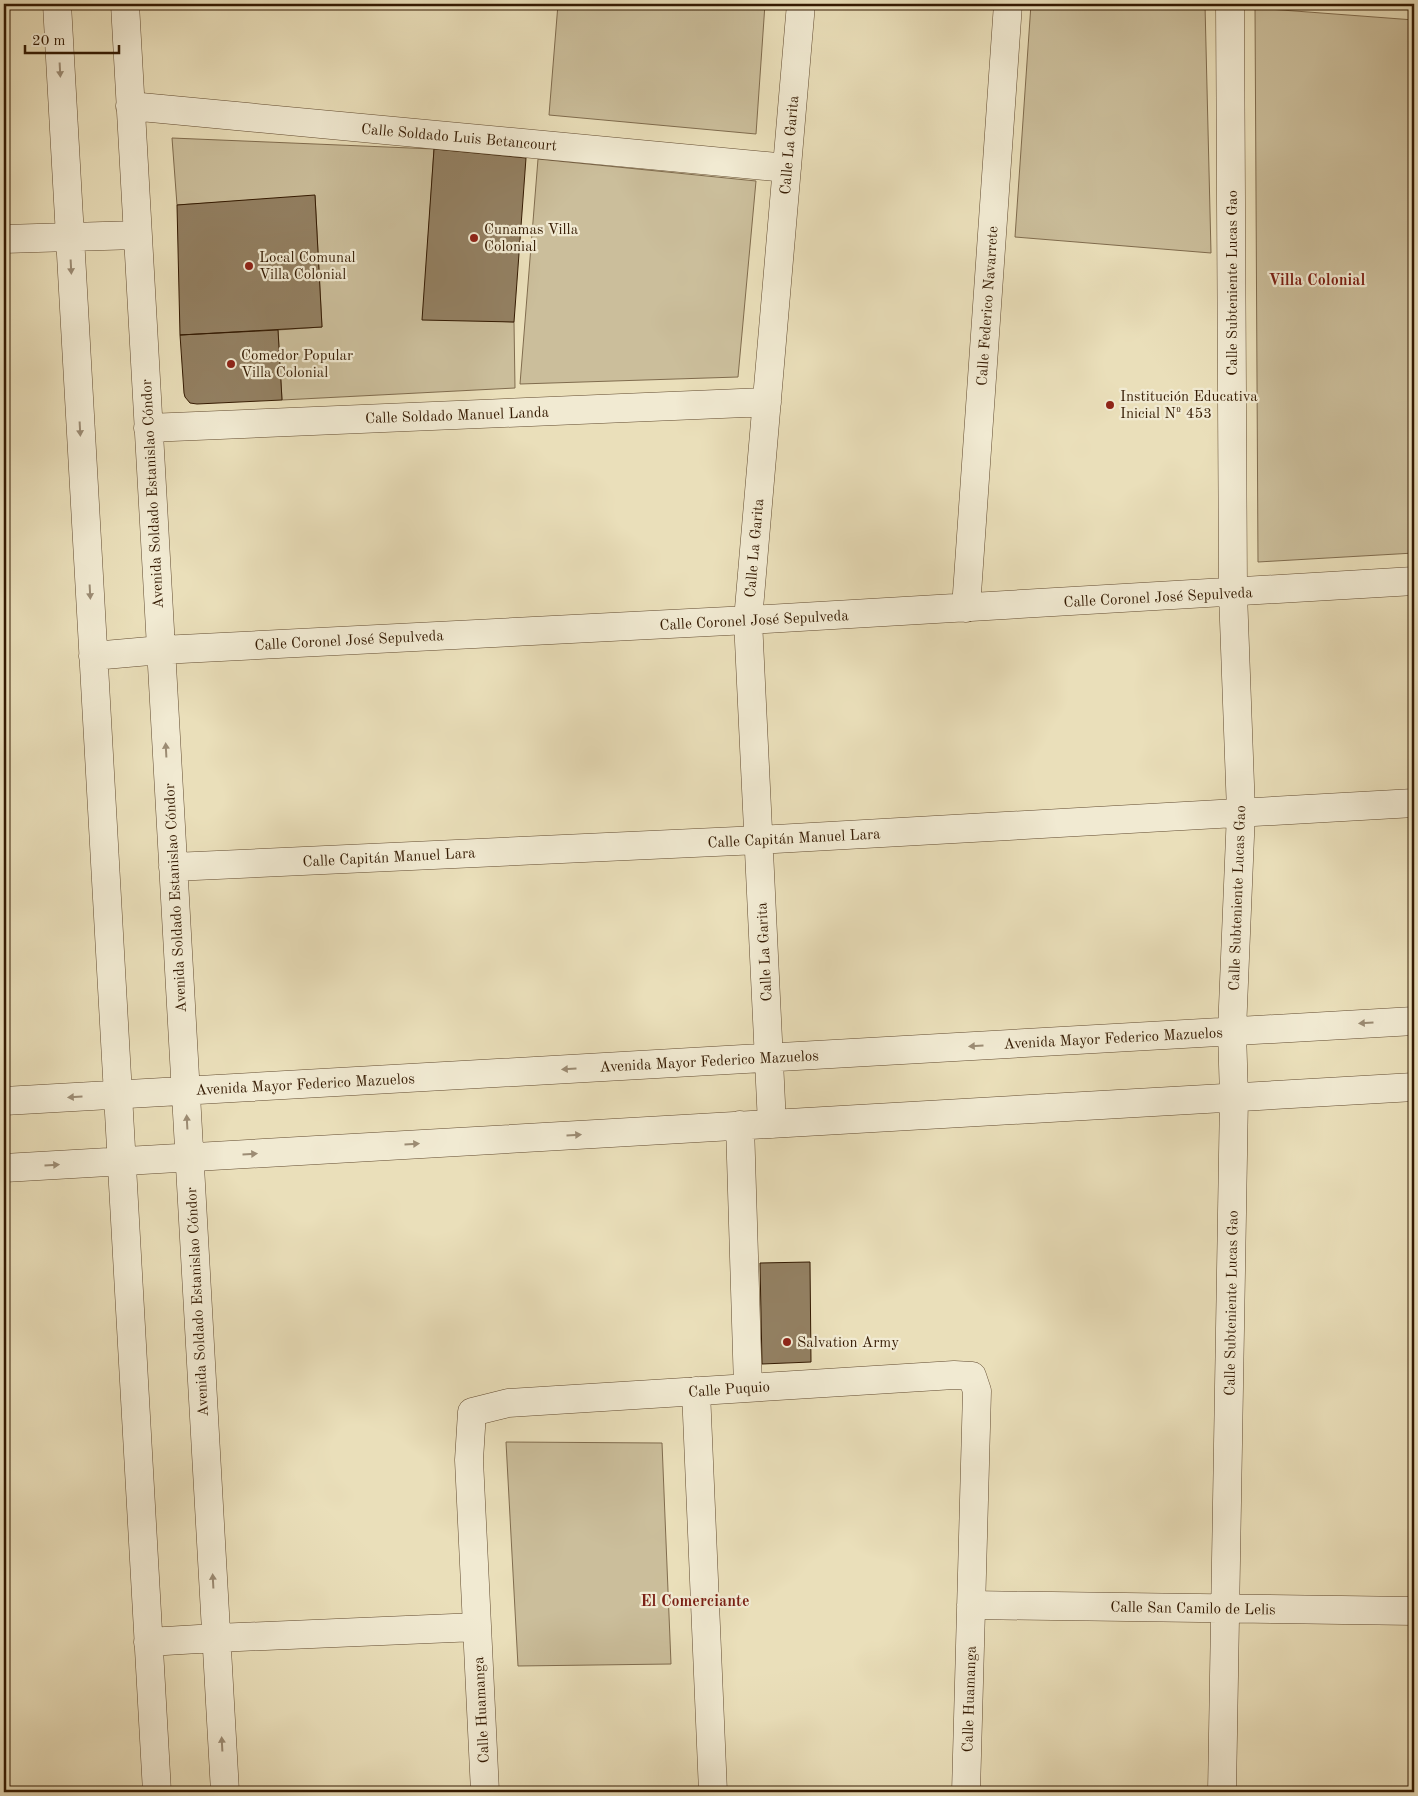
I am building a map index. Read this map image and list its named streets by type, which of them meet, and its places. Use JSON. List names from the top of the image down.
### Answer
{
  "streets": {
    "street": [
      "Calle Soldado Luis Betancourt",
      "Calle La Garita",
      "Calle Subteniente Lucas Gao",
      "Calle Federico Navarrete",
      "Calle Soldado Manuel Landa",
      "Avenida Soldado Estanislao Cóndor",
      "Calle Coronel José Sepulveda",
      "Calle Capitán Manuel Lara",
      "Avenida Mayor Federico Mazuelos",
      "Calle Puquio",
      "Calle San Camilo de Lelis",
      "Calle Huamanga"
    ]
  },
  "crossings": [
    ["Calle Soldado Luis Betancourt", "Calle La Garita"],
    ["Calle Soldado Luis Betancourt", "Avenida Soldado Estanislao Cóndor"],
    ["Calle La Garita", "Calle Soldado Manuel Landa"],
    ["Calle La Garita", "Calle Coronel José Sepulveda"],
    ["Calle La Garita", "Calle Capitán Manuel Lara"],
    ["Calle La Garita", "Avenida Mayor Federico Mazuelos"],
    ["Calle Subteniente Lucas Gao", "Calle Coronel José Sepulveda"],
    ["Calle Subteniente Lucas Gao", "Calle Capitán Manuel Lara"],
    ["Calle Subteniente Lucas Gao", "Avenida Mayor Federico Mazuelos"],
    ["Calle Subteniente Lucas Gao", "Calle San Camilo de Lelis"],
    ["Calle Federico Navarrete", "Calle Coronel José Sepulveda"],
    ["Calle Soldado Manuel Landa", "Avenida Soldado Estanislao Cóndor"],
    ["Avenida Soldado Estanislao Cóndor", "Calle Coronel José Sepulveda"],
    ["Avenida Soldado Estanislao Cóndor", "Calle Capitán Manuel Lara"],
    ["Avenida Soldado Estanislao Cóndor", "Avenida Mayor Federico Mazuelos"],
    ["Calle Puquio", "Calle San Camilo de Lelis"],
    ["Calle Puquio", "Calle Huamanga"],
    ["Calle San Camilo de Lelis", "Calle Huamanga"]
  ],
  "districts": ["Villa Colonial", "El Comerciante"],
  "places": [
    "Cunamas Villa Colonial",
    "Local Comunal Villa Colonial",
    "Comedor Popular Villa Colonial",
    "Institución Educativa Inicial Nº 453",
    "Salvation Army"
  ],
  "scale_bar": "20 m"
}
